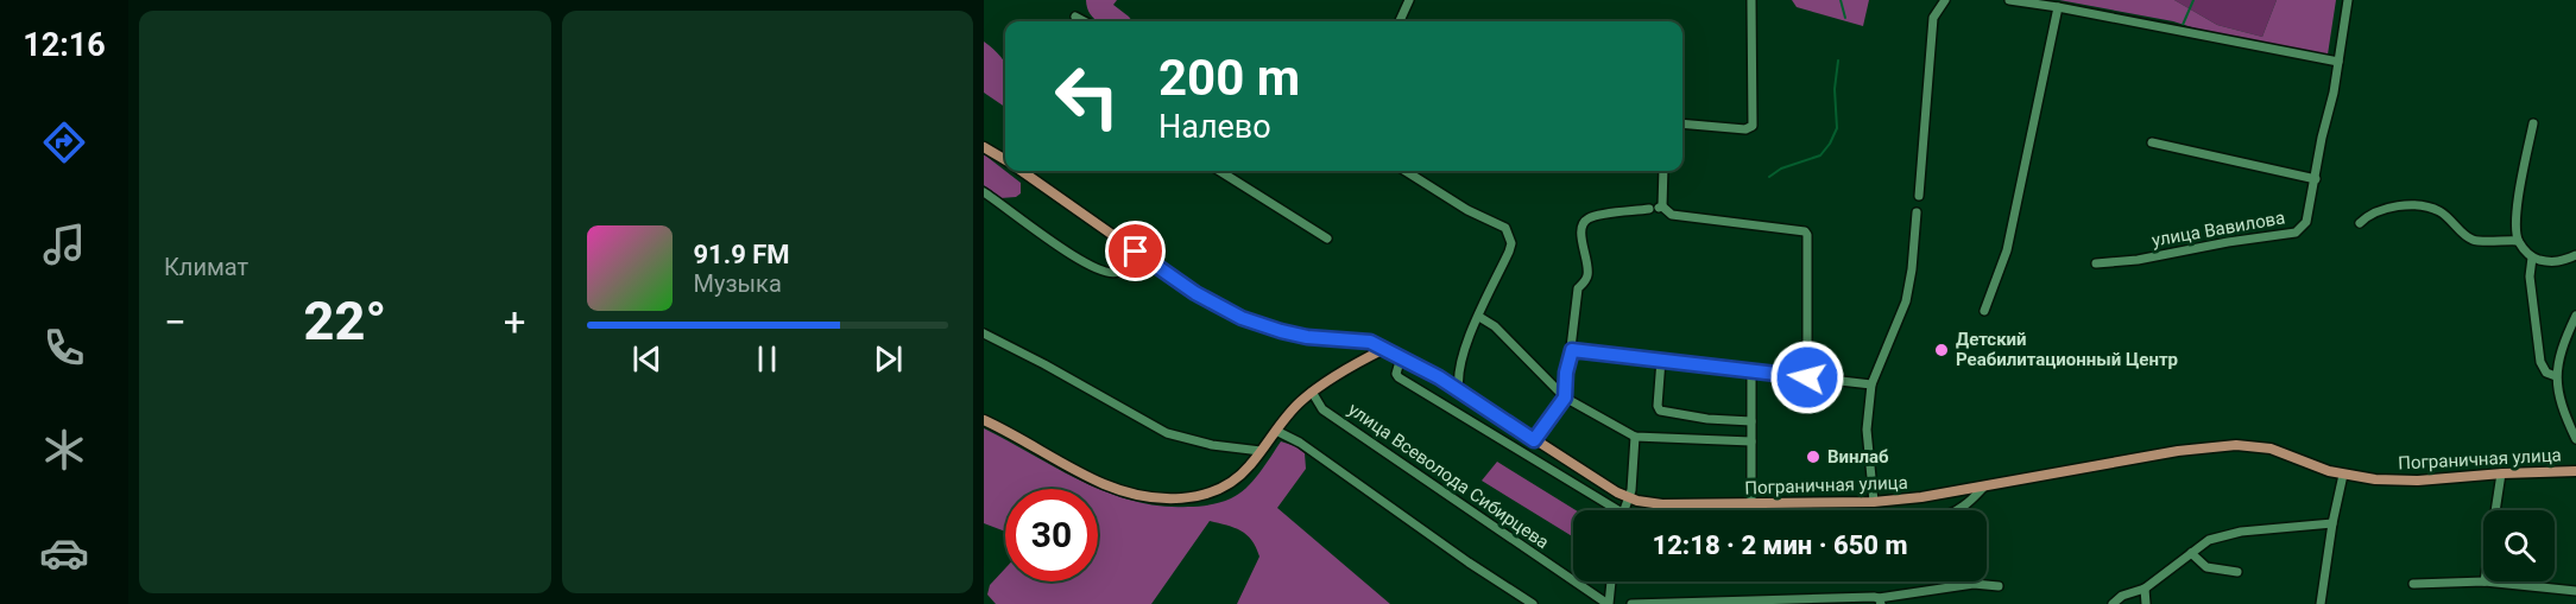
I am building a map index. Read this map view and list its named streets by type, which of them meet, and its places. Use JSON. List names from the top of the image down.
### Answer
{
  "streets": {
    "main road": ["Пограничная улица"],
    "street": ["улица Вавилова", "улица Всеволода Сибирцева"]
  },
  "places": ["Детский Реабилитационный Центр", "Винлаб"],
  "page": {
    "tabs": "12:16",
    "tile": "Климат",
    "turn": ["200 m", "Налево"],
    "song": ["91.9 FM", "Музыка"],
    "heat": ["−", "22°", "+"],
    "limit": "30",
    "trip": "12:18 · 2 мин · 650 m"
  }
}
